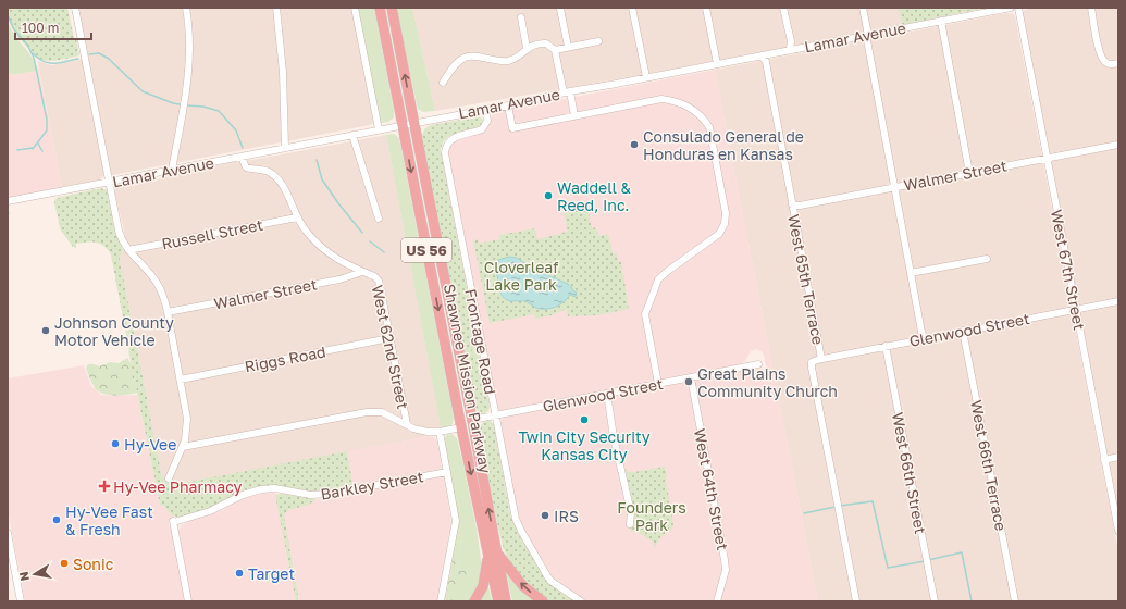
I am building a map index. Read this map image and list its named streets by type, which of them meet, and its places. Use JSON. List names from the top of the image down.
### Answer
{
  "streets": {
    "highway": ["US 56", "Shawnee Mission Parkway"],
    "street": [
      "Lamar Avenue",
      "Walmer Street",
      "Russell Street",
      "West 67th Street",
      "West 65th Terrace",
      "Glenwood Street",
      "Frontage Road",
      "West 62nd Street",
      "Riggs Road",
      "West 66th Terrace",
      "West 66th Street",
      "Barkley Street",
      "West 64th Street"
    ]
  },
  "crossings": [
    ["Lamar Avenue", "West 65th Terrace"],
    ["Lamar Avenue", "Frontage Road"],
    ["Lamar Avenue", "West 62nd Street"],
    ["Lamar Avenue", "Shawnee Mission Parkway"],
    ["Walmer Street", "West 67th Street"],
    ["Walmer Street", "West 65th Terrace"],
    ["Walmer Street", "West 62nd Street"],
    ["Russell Street", "West 62nd Street"],
    ["West 67th Street", "Glenwood Street"],
    ["West 65th Terrace", "Glenwood Street"],
    ["Glenwood Street", "Frontage Road"],
    ["Glenwood Street", "Shawnee Mission Parkway"],
    ["Glenwood Street", "West 66th Terrace"],
    ["Glenwood Street", "West 66th Street"],
    ["Glenwood Street", "West 64th Street"],
    ["West 62nd Street", "Riggs Road"]
  ],
  "parks": ["Cloverleaf Lake Park", "Founders Park"],
  "places": {
    "other": [
      "Consulado General de Honduras en Kansas",
      "Waddell & Reed, Inc.",
      "Johnson County Motor Vehicle",
      "Great Plains Community Church",
      "Twin City Security Kansas City",
      "Hy-Vee",
      "IRS",
      "Hy-Vee Fast & Fresh",
      "Sonic",
      "Target"
    ],
    "health": ["Hy-Vee Pharmacy"]
  },
  "scale_bar": "100 m",
  "north": "left"
}
